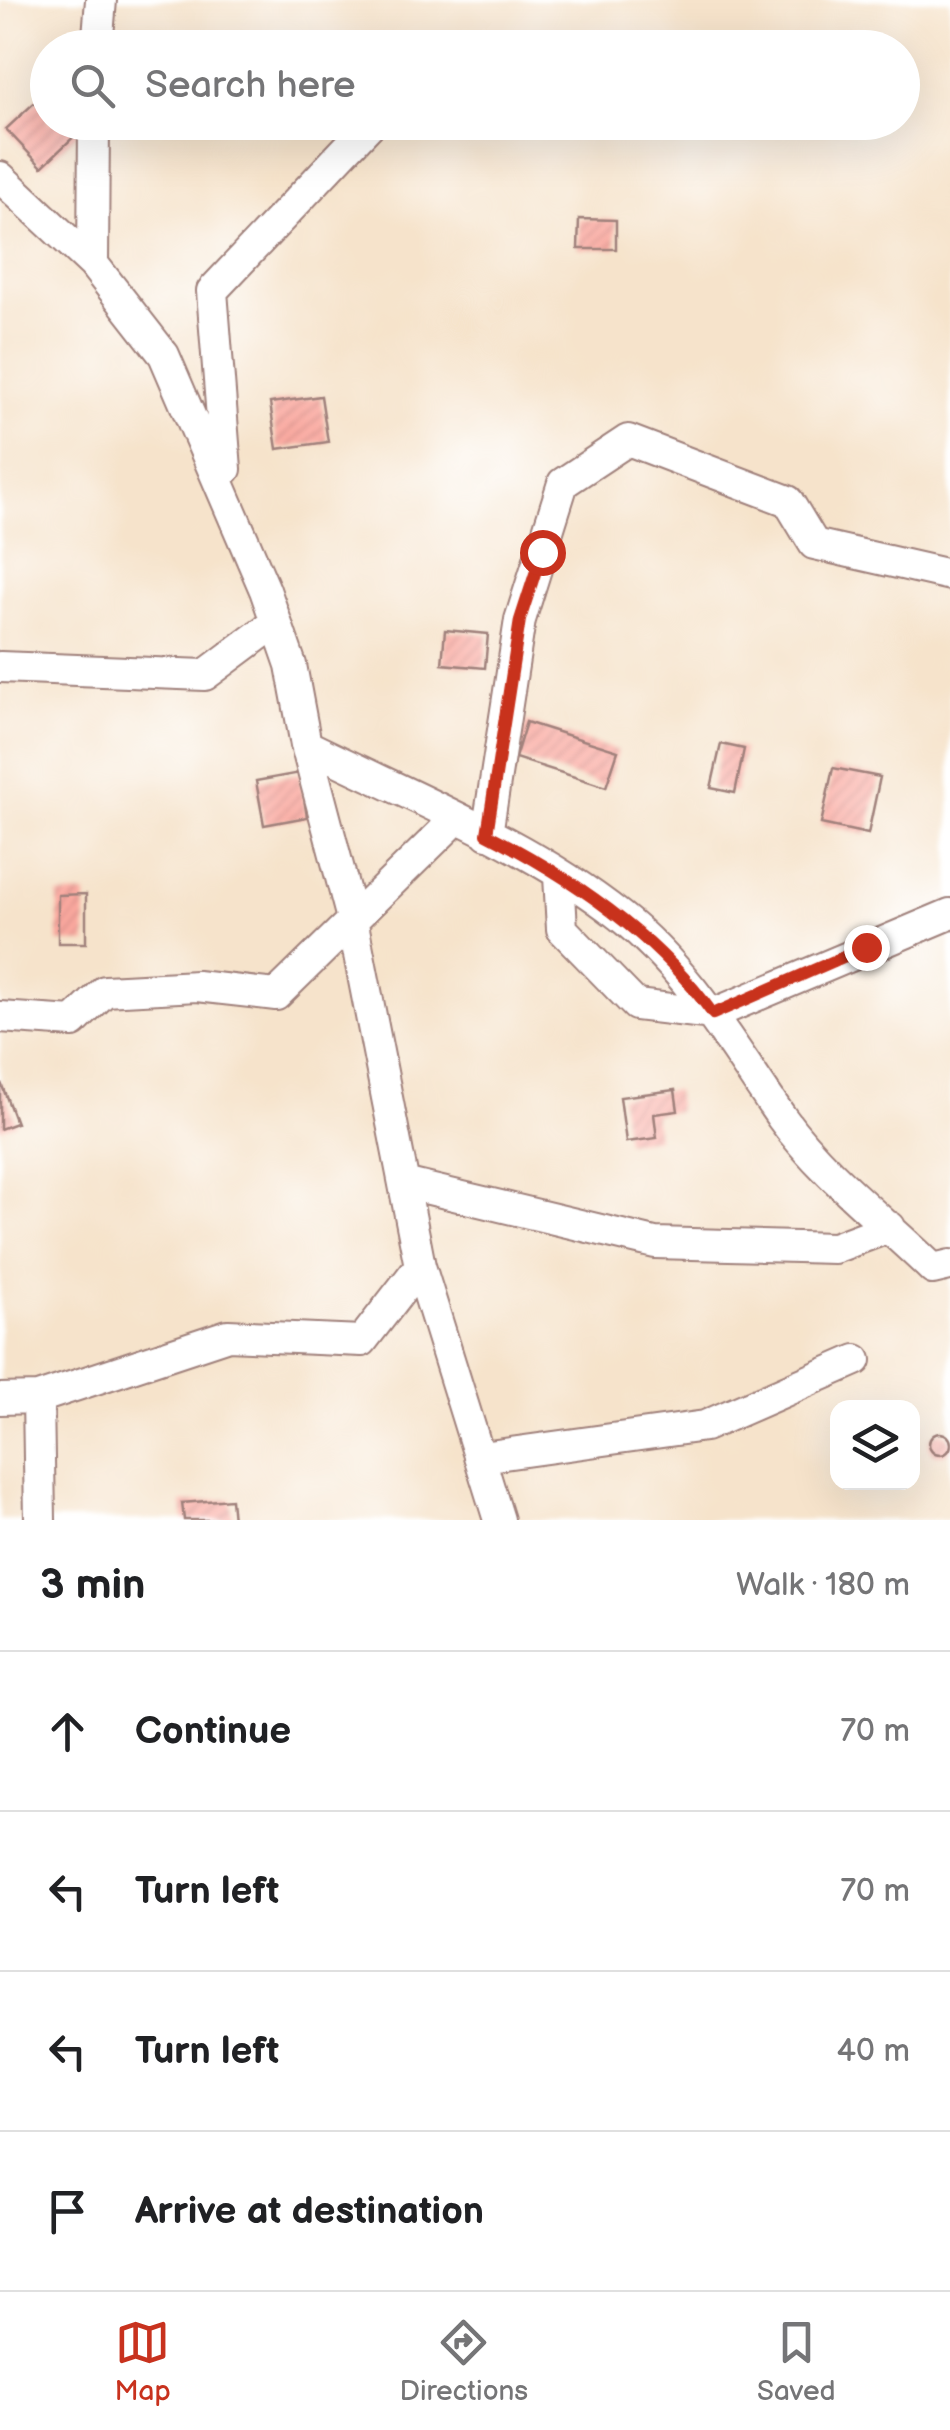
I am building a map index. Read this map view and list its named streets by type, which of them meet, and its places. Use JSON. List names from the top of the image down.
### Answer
{
  "page": {
    "search": "Search here",
    "heading": ["3 min", "Walk · 180 m"],
    "list": [
      ["Continue", "70 m"],
      ["Turn left", "70 m"],
      ["Turn left", "40 m"],
      "Arrive at destination"
    ],
    "nav": ["Map", "Directions", "Saved"]
  }
}
